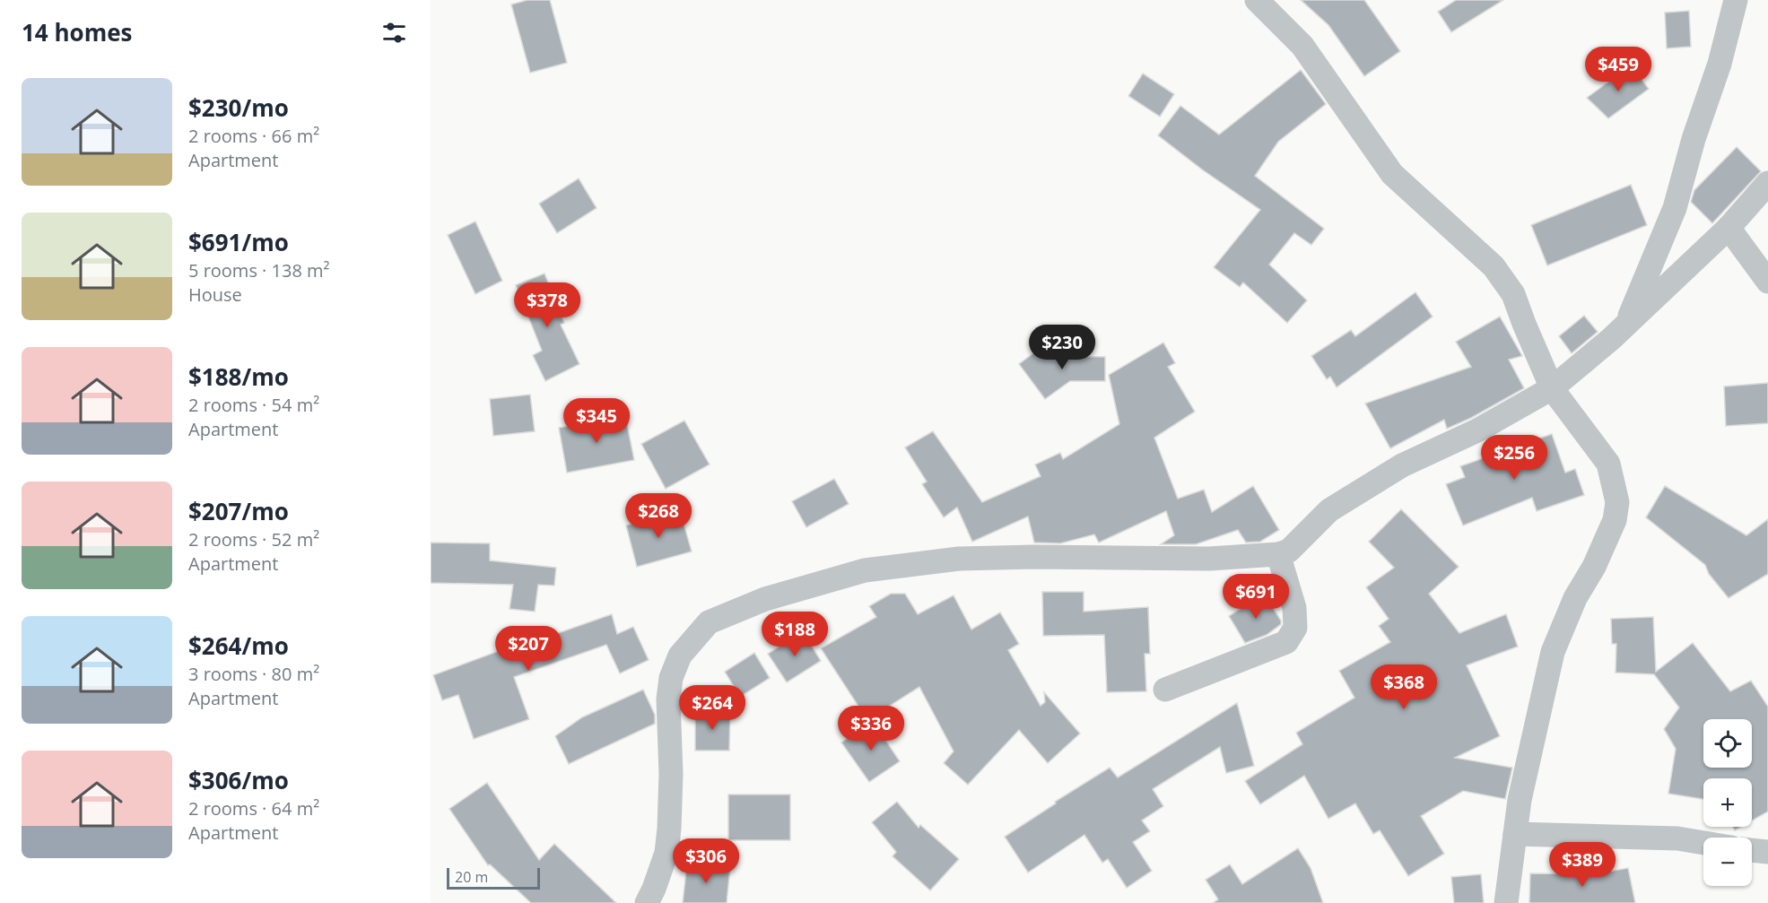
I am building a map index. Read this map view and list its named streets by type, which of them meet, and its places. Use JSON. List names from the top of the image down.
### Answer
{
  "scale_bar": "20 m",
  "page": {
    "heading": "14 homes",
    "price": [
      "$459",
      "$378",
      "$230",
      "$345",
      "$256",
      "$268",
      "$691",
      "$188",
      "$207",
      "$368",
      "$264",
      "$336",
      "$306",
      "$389"
    ],
    "list": [
      {
        "name": "$230/mo",
        "note": "2 rooms · 66 m² · Apartment"
      },
      {
        "name": "$691/mo",
        "note": "5 rooms · 138 m² · House"
      },
      {
        "name": "$188/mo",
        "note": "2 rooms · 54 m² · Apartment"
      },
      {
        "name": "$207/mo",
        "note": "2 rooms · 52 m² · Apartment"
      },
      {
        "name": "$264/mo",
        "note": "3 rooms · 80 m² · Apartment"
      },
      {
        "name": "$306/mo",
        "note": "2 rooms · 64 m² · Apartment"
      }
    ],
    "map_buttons": ["+", "−"],
    "scale": "20 m"
  }
}
